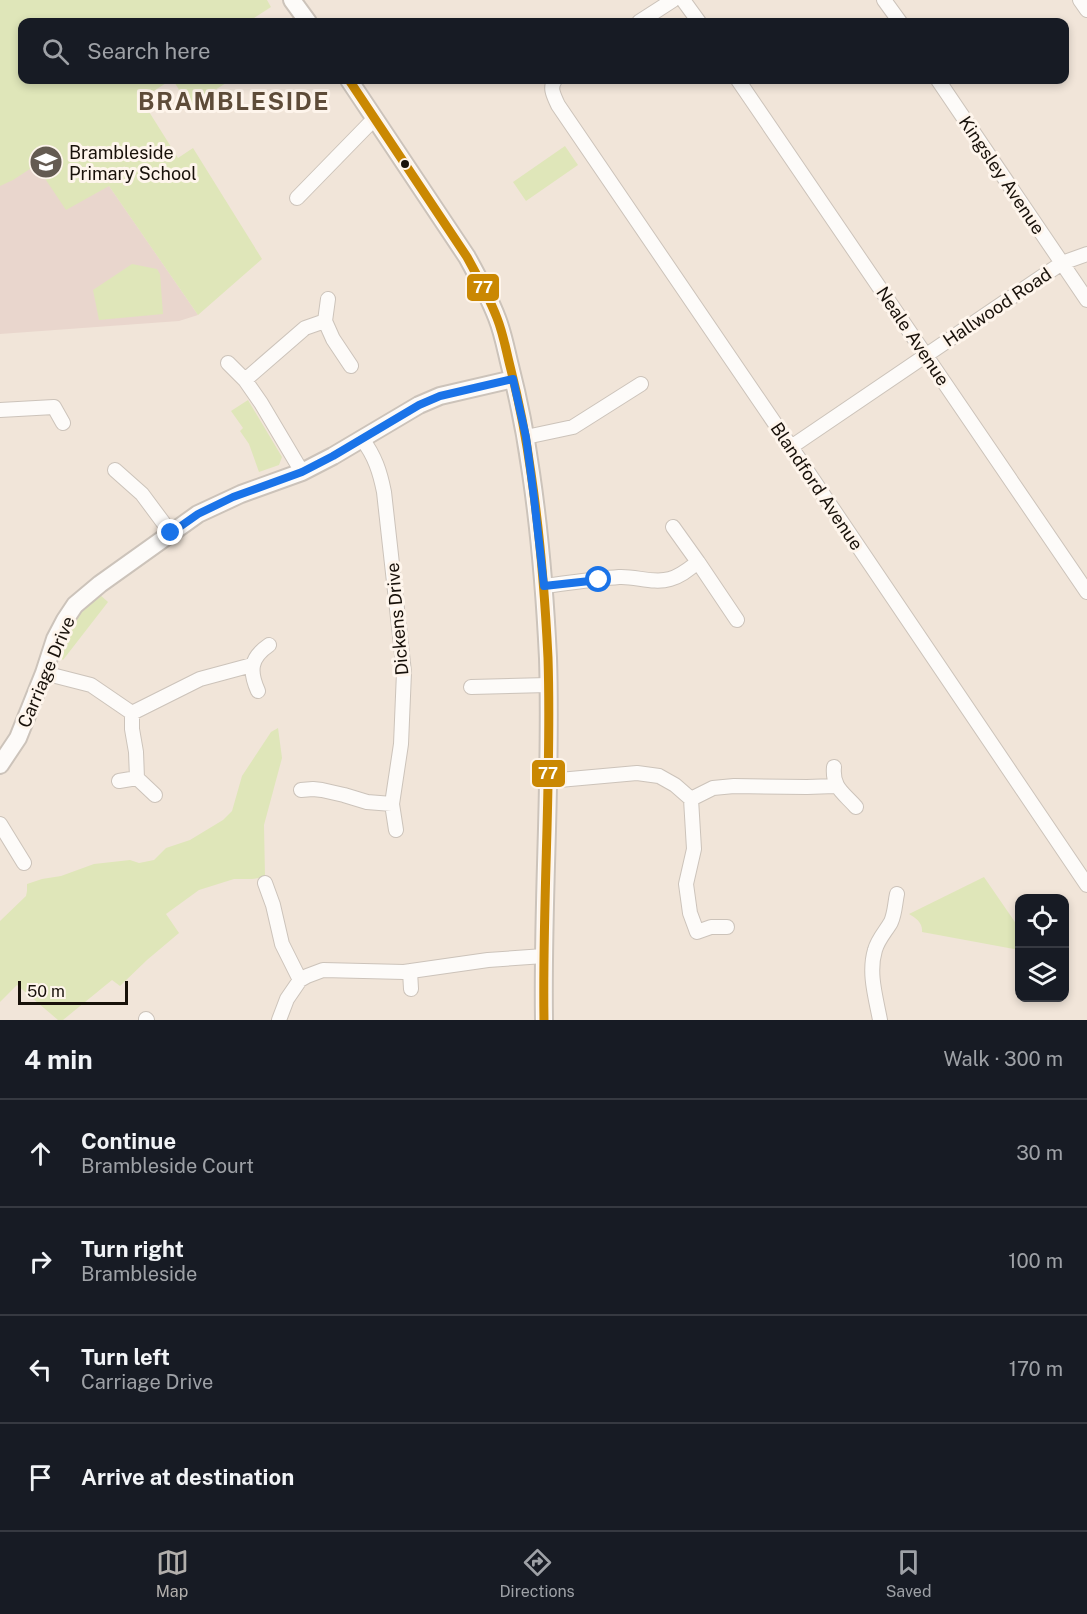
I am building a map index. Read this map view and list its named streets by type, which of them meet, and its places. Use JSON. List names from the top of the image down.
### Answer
{
  "streets": {
    "street": [
      "Kingsley Avenue",
      "Hallwood Road",
      "Neale Avenue",
      "Blandford Avenue",
      "Dickens Drive",
      "Carriage Drive"
    ]
  },
  "crossings": [
    ["Kingsley Avenue", "Hallwood Road"],
    ["Hallwood Road", "Neale Avenue"],
    ["Hallwood Road", "Blandford Avenue"],
    ["Dickens Drive", "Carriage Drive"]
  ],
  "districts": ["BRAMBLESIDE"],
  "places": {
    "school or university": ["Brambleside Primary School"]
  },
  "lines": ["transit line 77"],
  "scale_bar": "50 m",
  "page": {
    "search": "Search here",
    "scale": "50 m",
    "heading": ["4 min", "Walk · 300 m"],
    "list": [
      ["Continue", "Brambleside Court", "30 m"],
      ["Turn right", "Brambleside", "100 m"],
      ["Turn left", "Carriage Drive", "170 m"],
      "Arrive at destination"
    ],
    "nav": ["Map", "Directions", "Saved"]
  }
}
